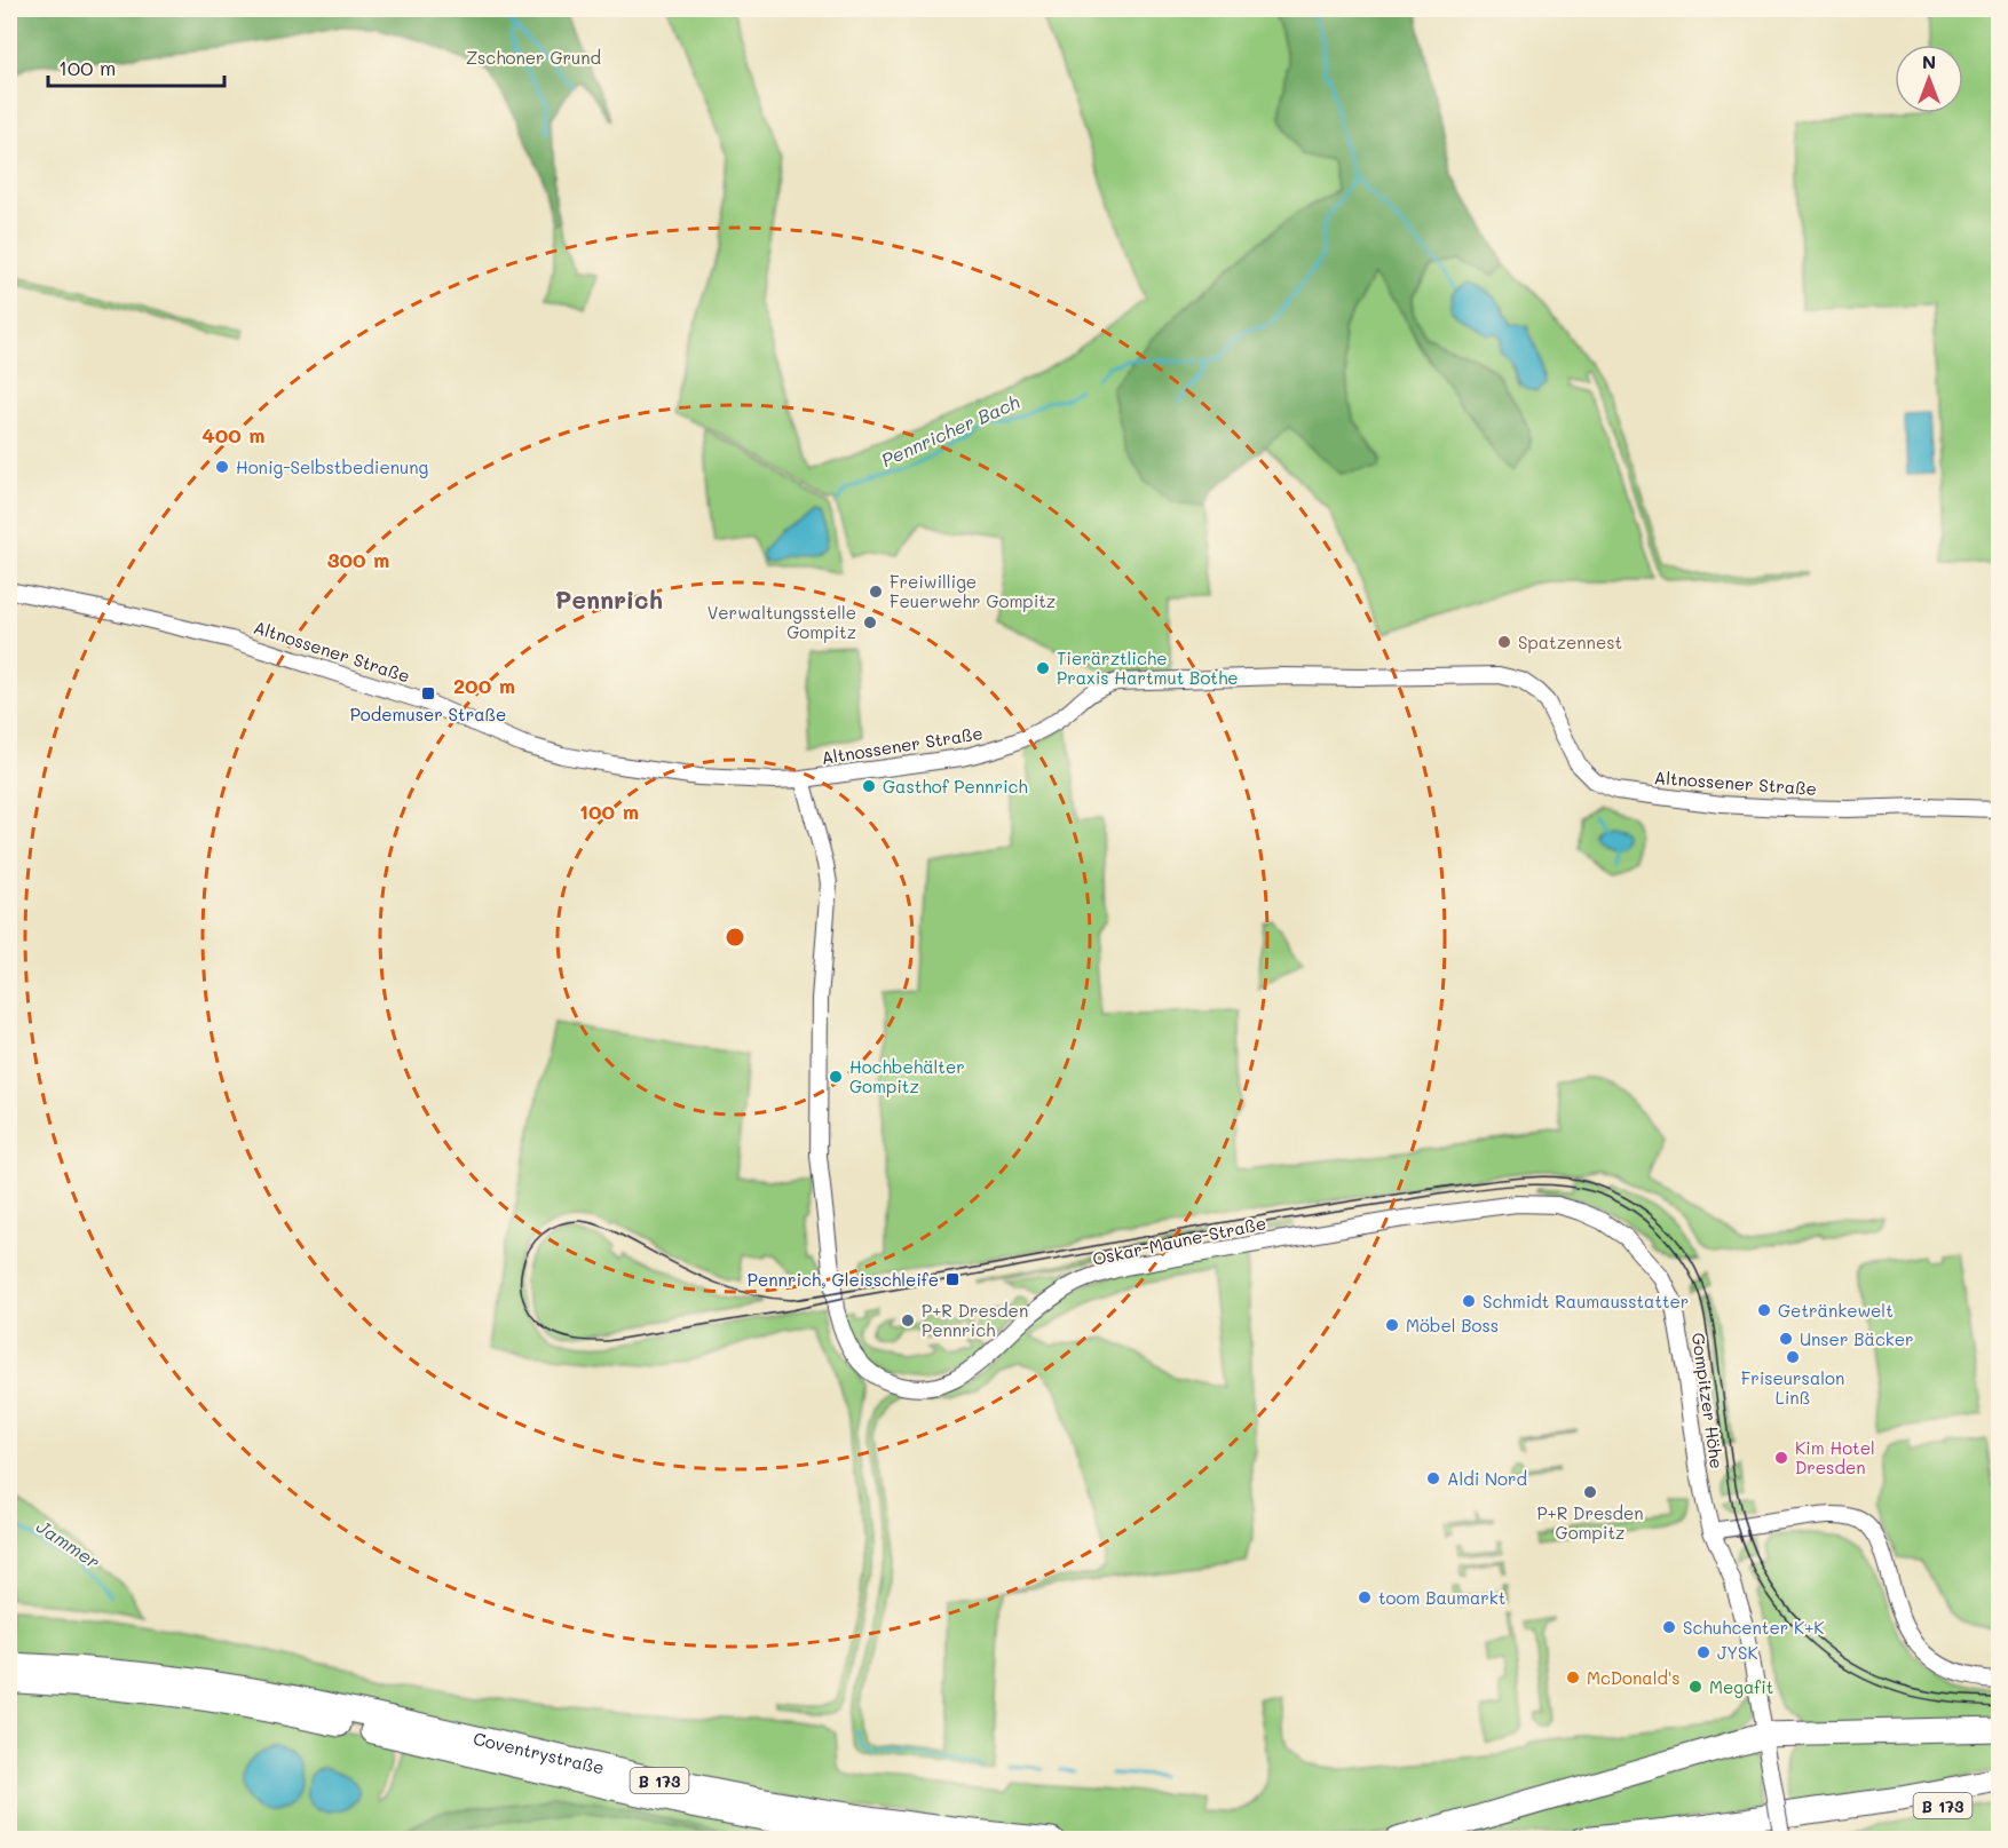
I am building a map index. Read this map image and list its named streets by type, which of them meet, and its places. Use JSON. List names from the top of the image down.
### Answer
{
  "streets": {
    "highway": ["Coventrystraße", "B 173"],
    "street": ["Altnossener Straße", "Oskar-Maune-Straße", "Gompitzer Höhe"]
  },
  "crossings": [
    ["Altnossener Straße", "Oskar-Maune-Straße"],
    ["Oskar-Maune-Straße", "Gompitzer Höhe"]
  ],
  "districts": ["Pennrich"],
  "water": ["Pennricher Bach", "Jammer"],
  "parks": ["Zschoner Grund"],
  "places": {
    "other": [
      "Honig-Selbstbedienung",
      "Freiwillige Feuerwehr Gompitz",
      "Verwaltungsstelle Gompitz",
      "Spatzennest",
      "Tierärztliche Praxis Hartmut Bothe",
      "Gasthof Pennrich",
      "Hochbehälter Gompitz",
      "Schmidt Raumausstatter",
      "Getränkewelt",
      "P+R Dresden Pennrich",
      "Möbel Boss",
      "Unser Bäcker",
      "Friseursalon Linß",
      "Kim Hotel Dresden",
      "Aldi Nord",
      "P+R Dresden Gompitz",
      "toom Baumarkt",
      "Schuhcenter K+K",
      "JYSK",
      "McDonald's",
      "Megafit"
    ],
    "transit": ["Podemuser Straße", "Pennrich, Gleisschleife"]
  },
  "scale_bar": "100 m",
  "north": "top",
  "rings": [
    "400 m",
    "300 m",
    "200 m",
    "100 m"
  ]
}
